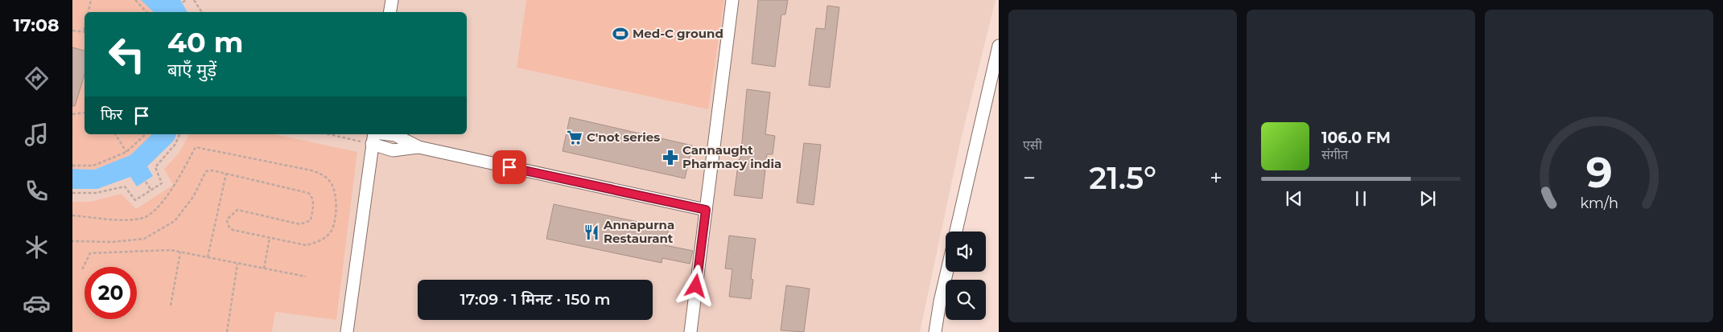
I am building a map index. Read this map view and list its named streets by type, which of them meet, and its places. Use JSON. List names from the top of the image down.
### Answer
{
  "places": {
    "sports": ["Med-C ground"],
    "supermarket": ["C'not series"],
    "pharmacy": ["Cannaught Pharmacy india"],
    "restaurant": ["Annapurna Restaurant"]
  },
  "page": {
    "tabs": "17:08",
    "tile": "एसी",
    "turn": ["40 m", "बाएँ मुड़ें"],
    "then": "फिर",
    "song": ["106.0 FM", "संगीत"],
    "heat": ["−", "21.5°", "+"],
    "limit": "20",
    "trip": "17:09 · 1 मिनट · 150 m",
    "gauge": ["9", "km/h"]
  }
}
